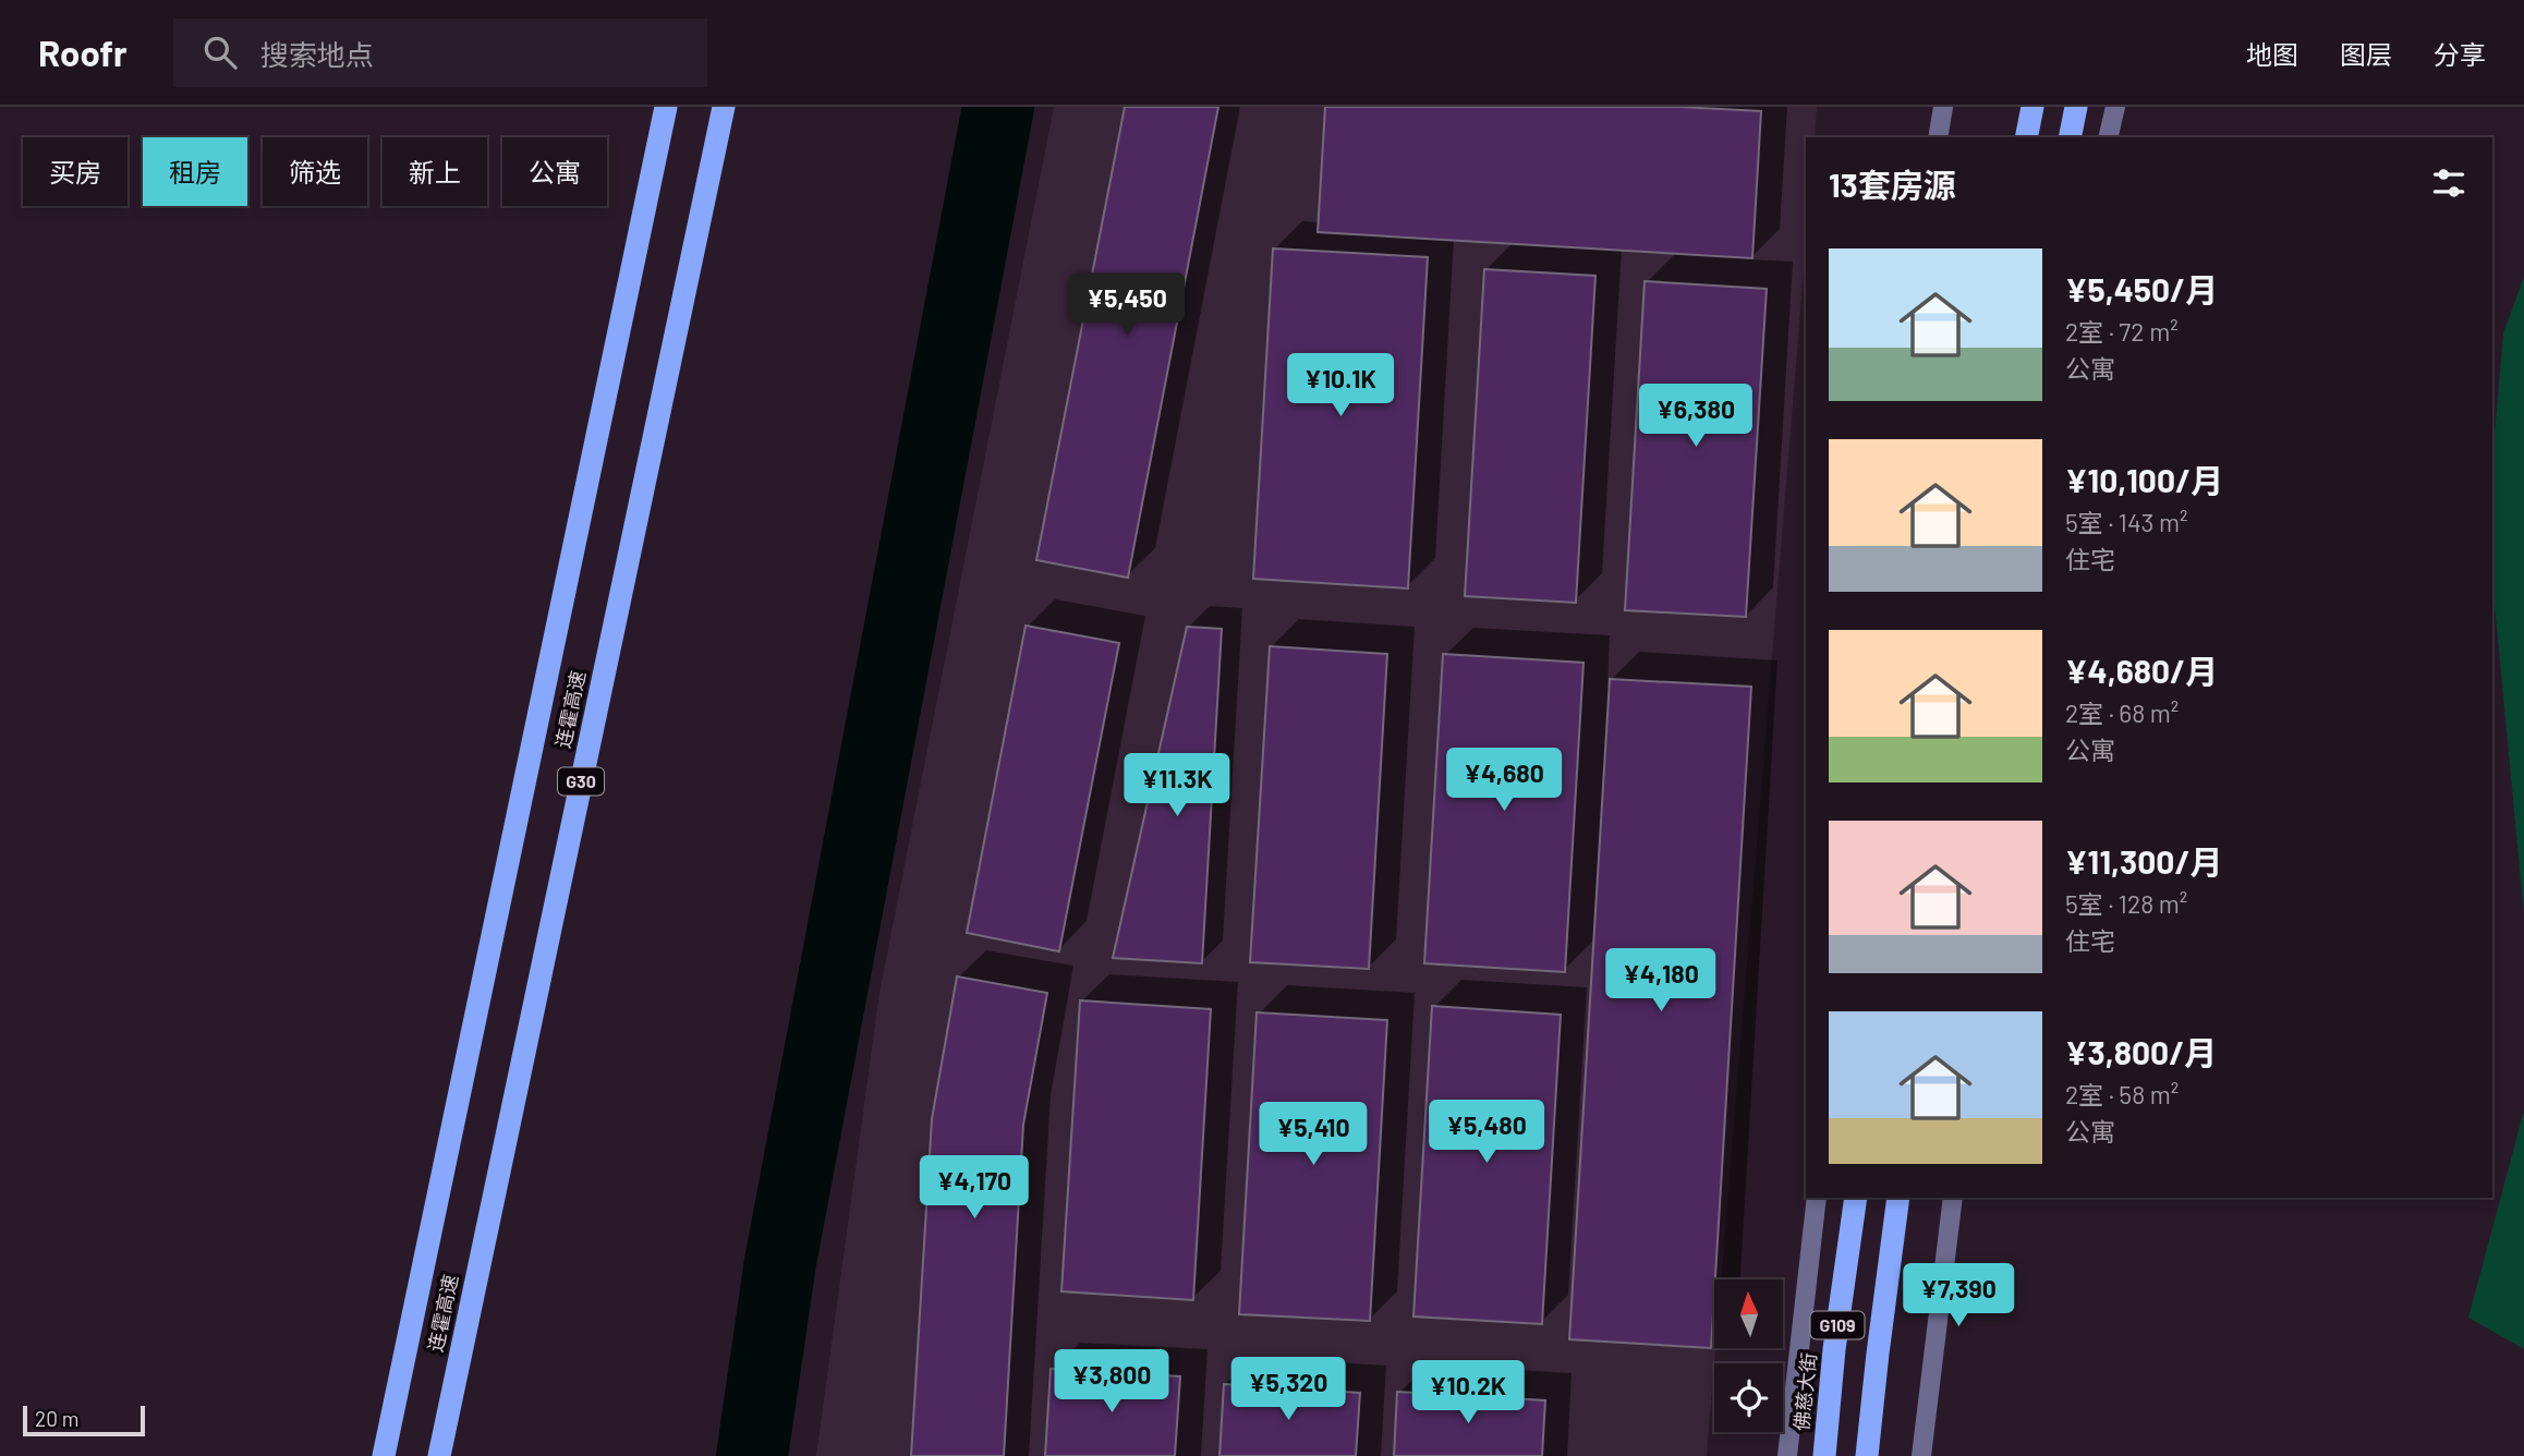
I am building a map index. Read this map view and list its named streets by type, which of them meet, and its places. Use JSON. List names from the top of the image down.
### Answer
{
  "streets": {
    "highway": [
      "连霍高速",
      "G30",
      "G109",
      "佛慈大街"
    ]
  },
  "scale_bar": "20 m",
  "north": "top",
  "page": {
    "header": "Roofr",
    "search": "搜索地点",
    "nav": ["地图", "图层", "分享"],
    "chip": [
      "买房",
      "租房",
      "筛选",
      "新上",
      "公寓"
    ],
    "heading": "13套房源",
    "list": [
      {
        "name": "¥5,450/月",
        "note": "2室 · 72 m² · 公寓"
      },
      {
        "name": "¥10,100/月",
        "note": "5室 · 143 m² · 住宅"
      },
      {
        "name": "¥4,680/月",
        "note": "2室 · 68 m² · 公寓"
      },
      {
        "name": "¥11,300/月",
        "note": "5室 · 128 m² · 住宅"
      },
      {
        "name": "¥3,800/月",
        "note": "2室 · 58 m² · 公寓"
      }
    ],
    "price": [
      "¥5,450",
      "¥10.1K",
      "¥6,380",
      "¥4,680",
      "¥11.3K",
      "¥4,180",
      "¥5,480",
      "¥5,410",
      "¥4,170",
      "¥7,390",
      "¥3,800",
      "¥5,320",
      "¥10.2K"
    ],
    "scale": "20 m"
  }
}
